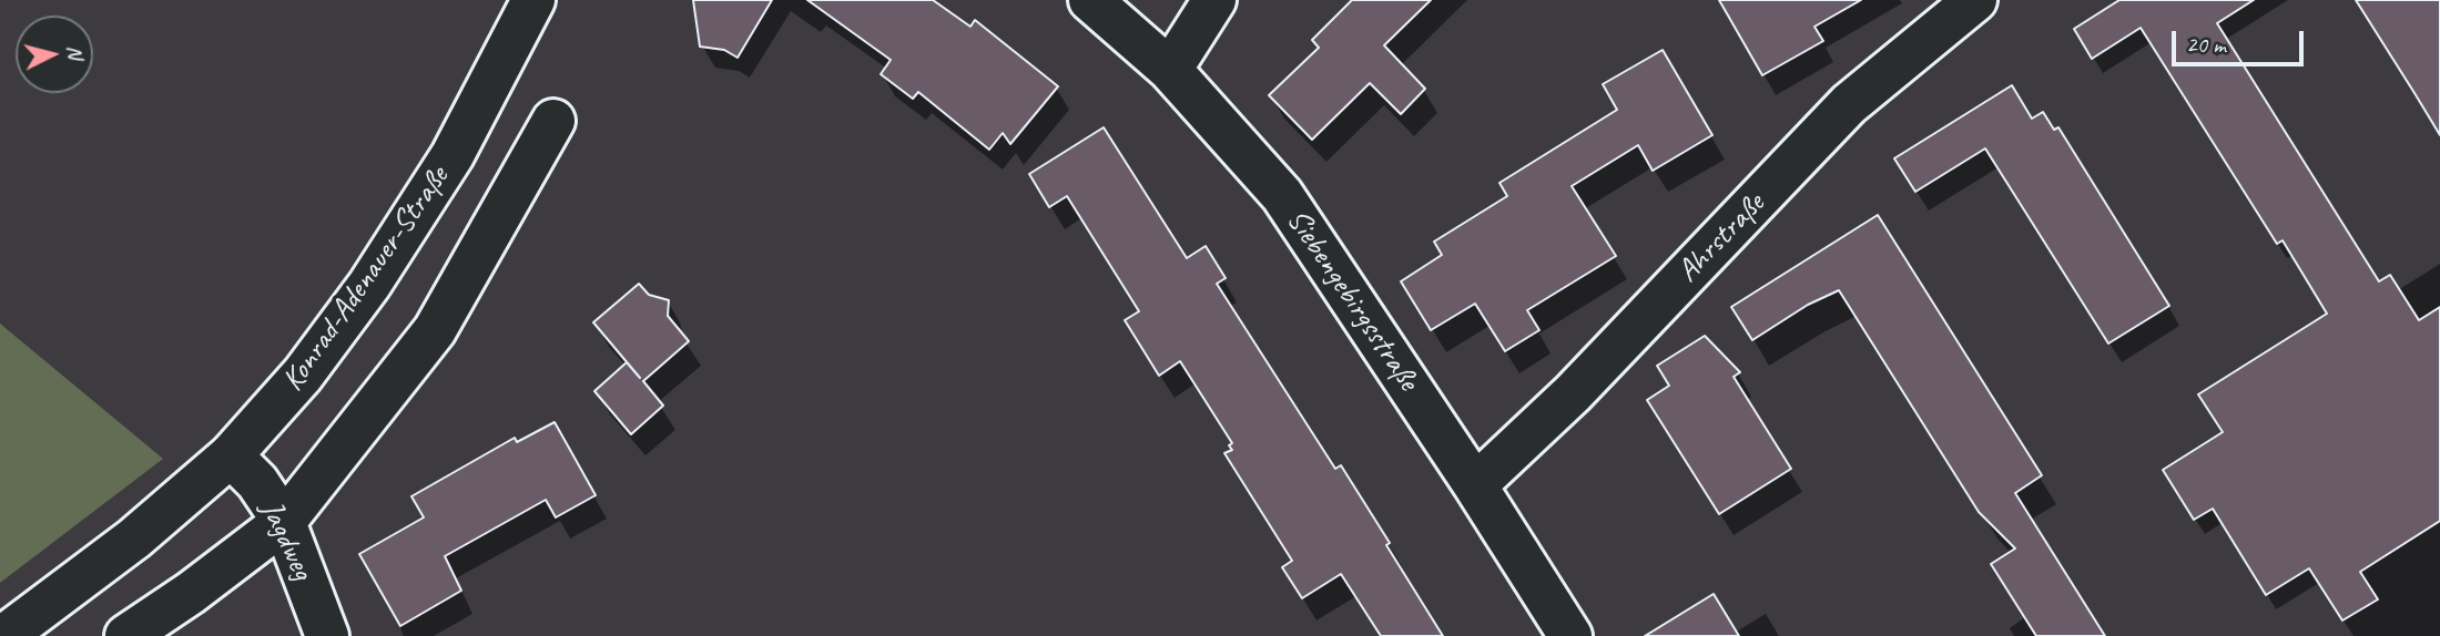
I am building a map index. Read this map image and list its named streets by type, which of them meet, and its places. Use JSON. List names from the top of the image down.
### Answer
{
  "streets": {
    "street": [
      "Ahrstraße",
      "Konrad-Adenauer-Straße",
      "Siebengebirgsstraße",
      "Jagdweg"
    ]
  },
  "crossings": [
    ["Ahrstraße", "Siebengebirgsstraße"],
    ["Konrad-Adenauer-Straße", "Jagdweg"]
  ],
  "scale_bar": "20 m",
  "north": "right"
}
